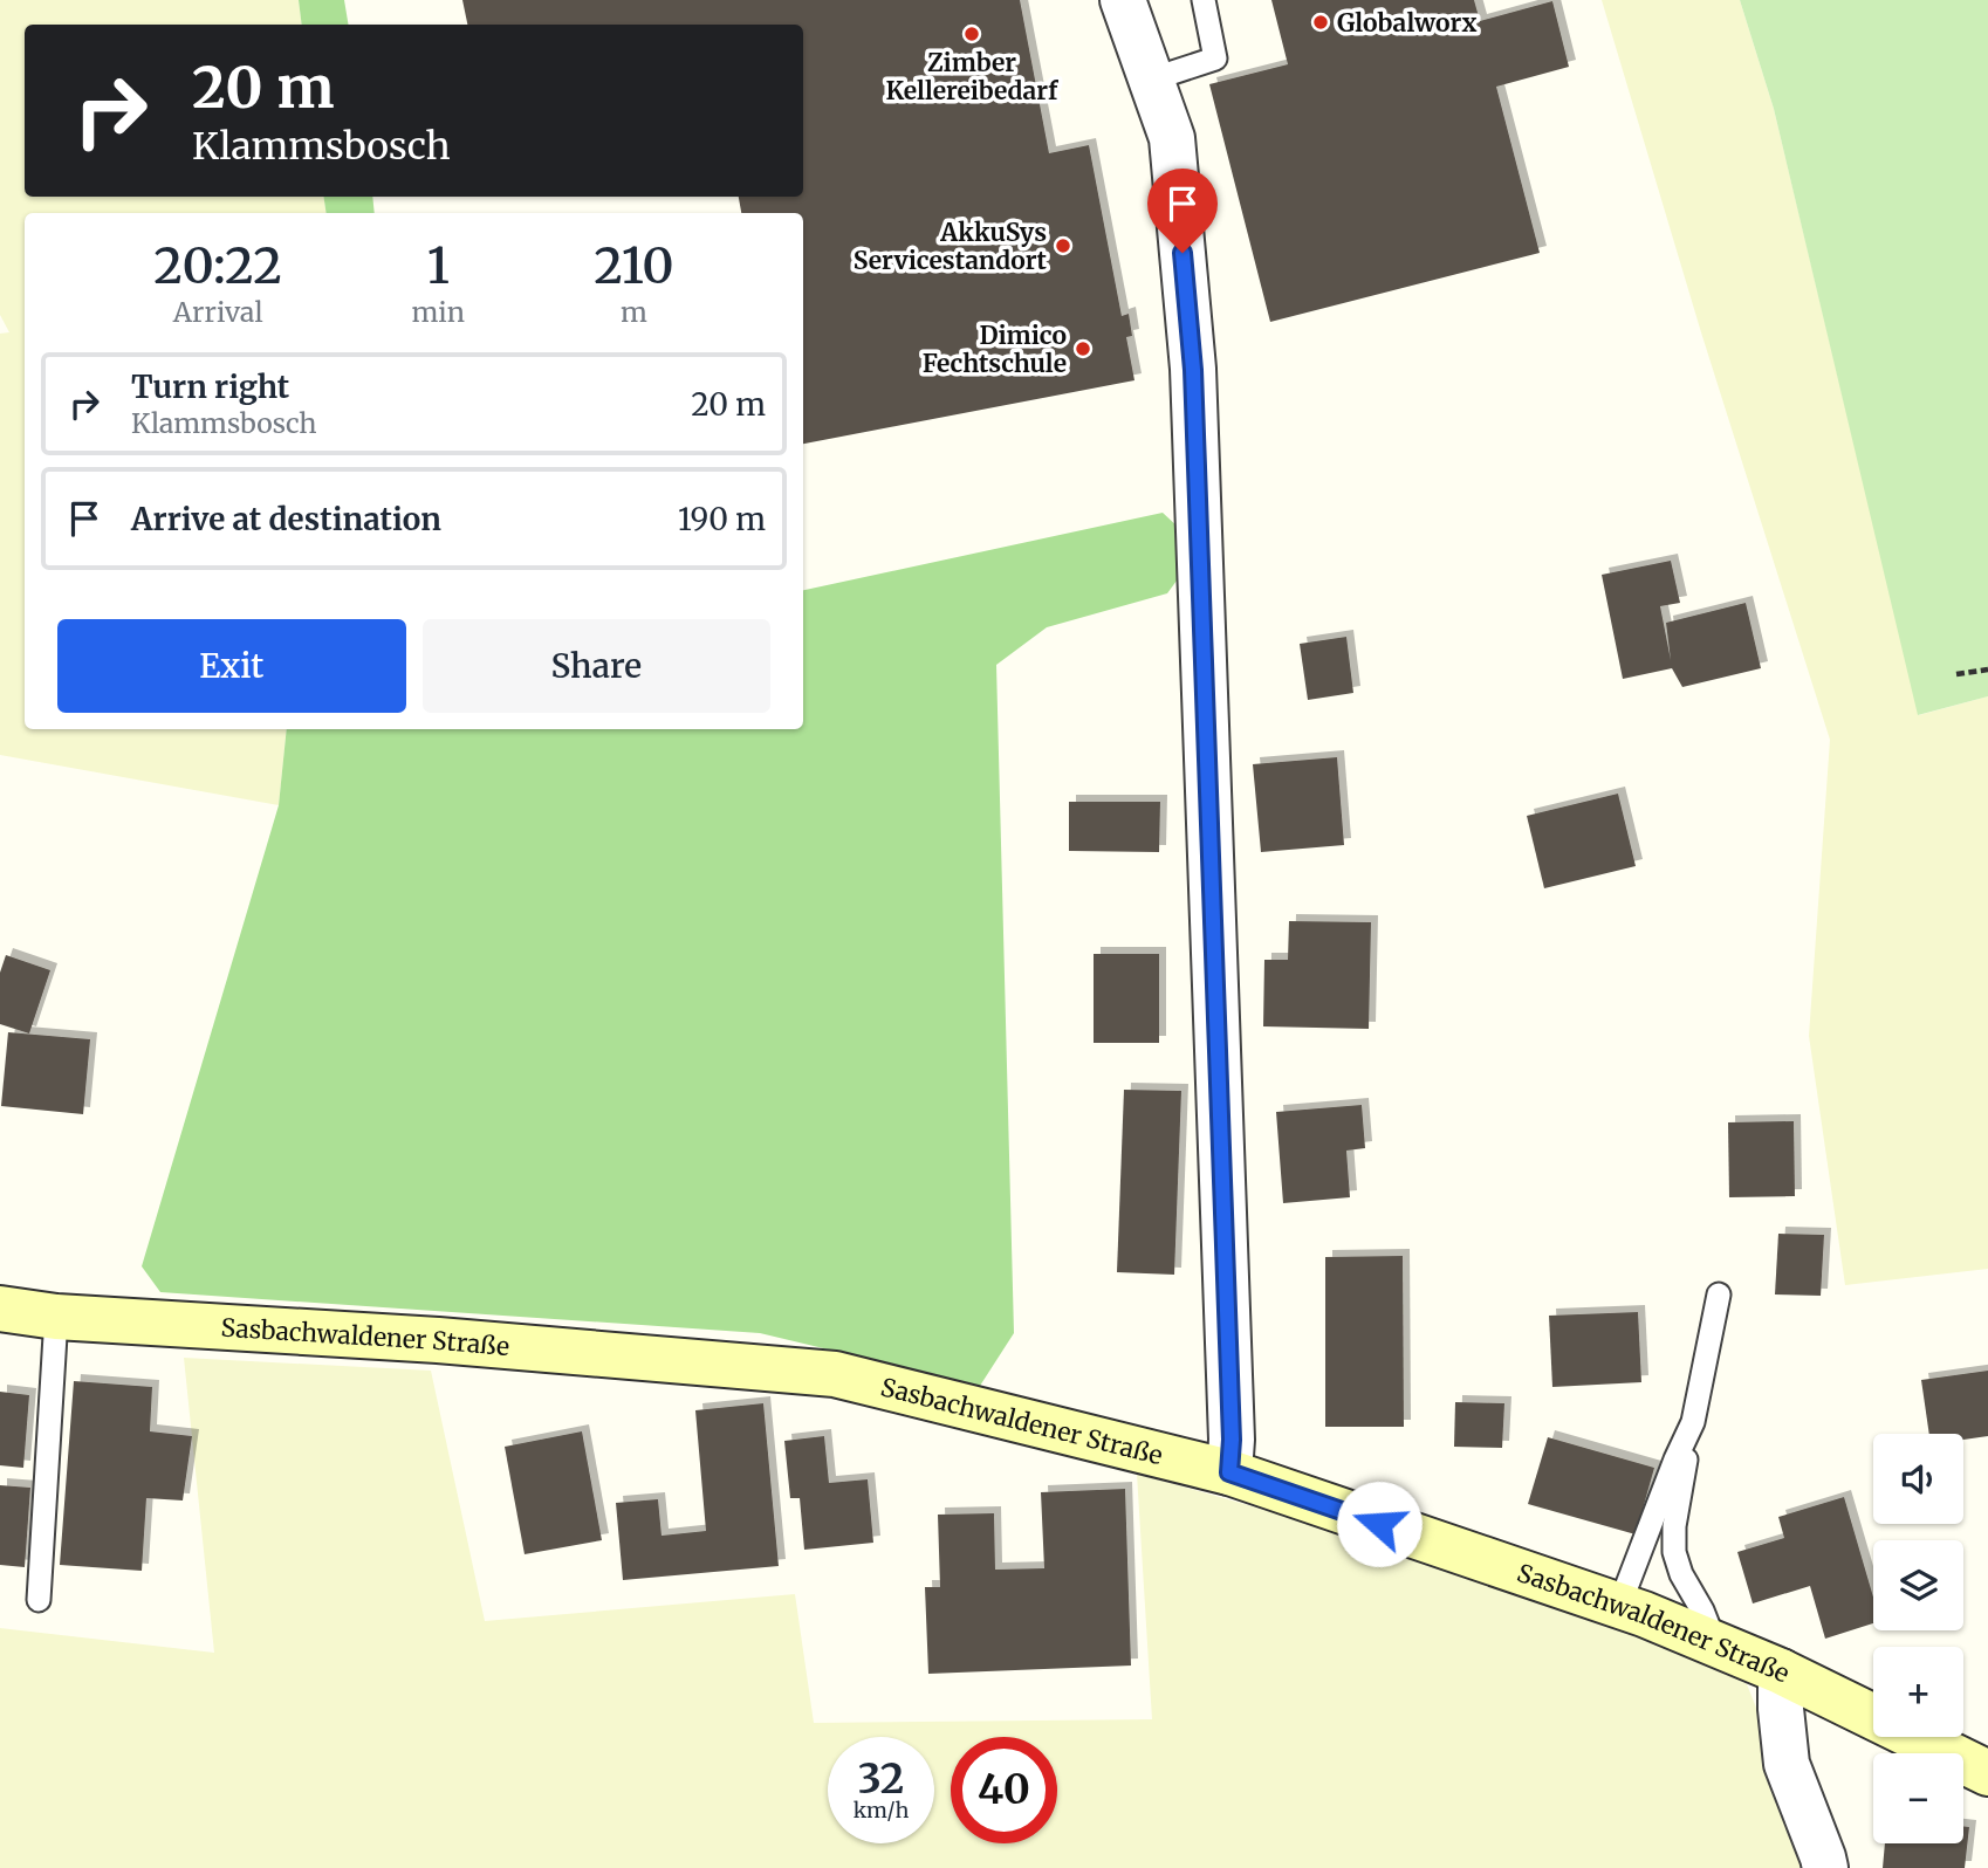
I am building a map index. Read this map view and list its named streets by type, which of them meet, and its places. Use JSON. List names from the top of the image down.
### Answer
{
  "streets": {
    "street": ["Sasbachwaldener Straße"]
  },
  "places": [
    "Globalworx",
    "Zimber Kellereibedarf",
    "AkkuSys Servicestandort",
    "Dimico Fechtschule"
  ],
  "page": {
    "turn": ["20 m", "Klammsbosch"],
    "eta": [
      "20:22",
      "Arrival",
      "1",
      "min",
      "210",
      "m"
    ],
    "list": [
      {
        "name": "Turn right",
        "note": "Klammsbosch",
        "value": "20 m"
      },
      {
        "name": "Arrive at destination",
        "value": "190 m"
      }
    ],
    "buttons": ["Exit", "Share"],
    "map_buttons": ["+", "−"],
    "speed": "32 km/h",
    "limit": "40"
  }
}
